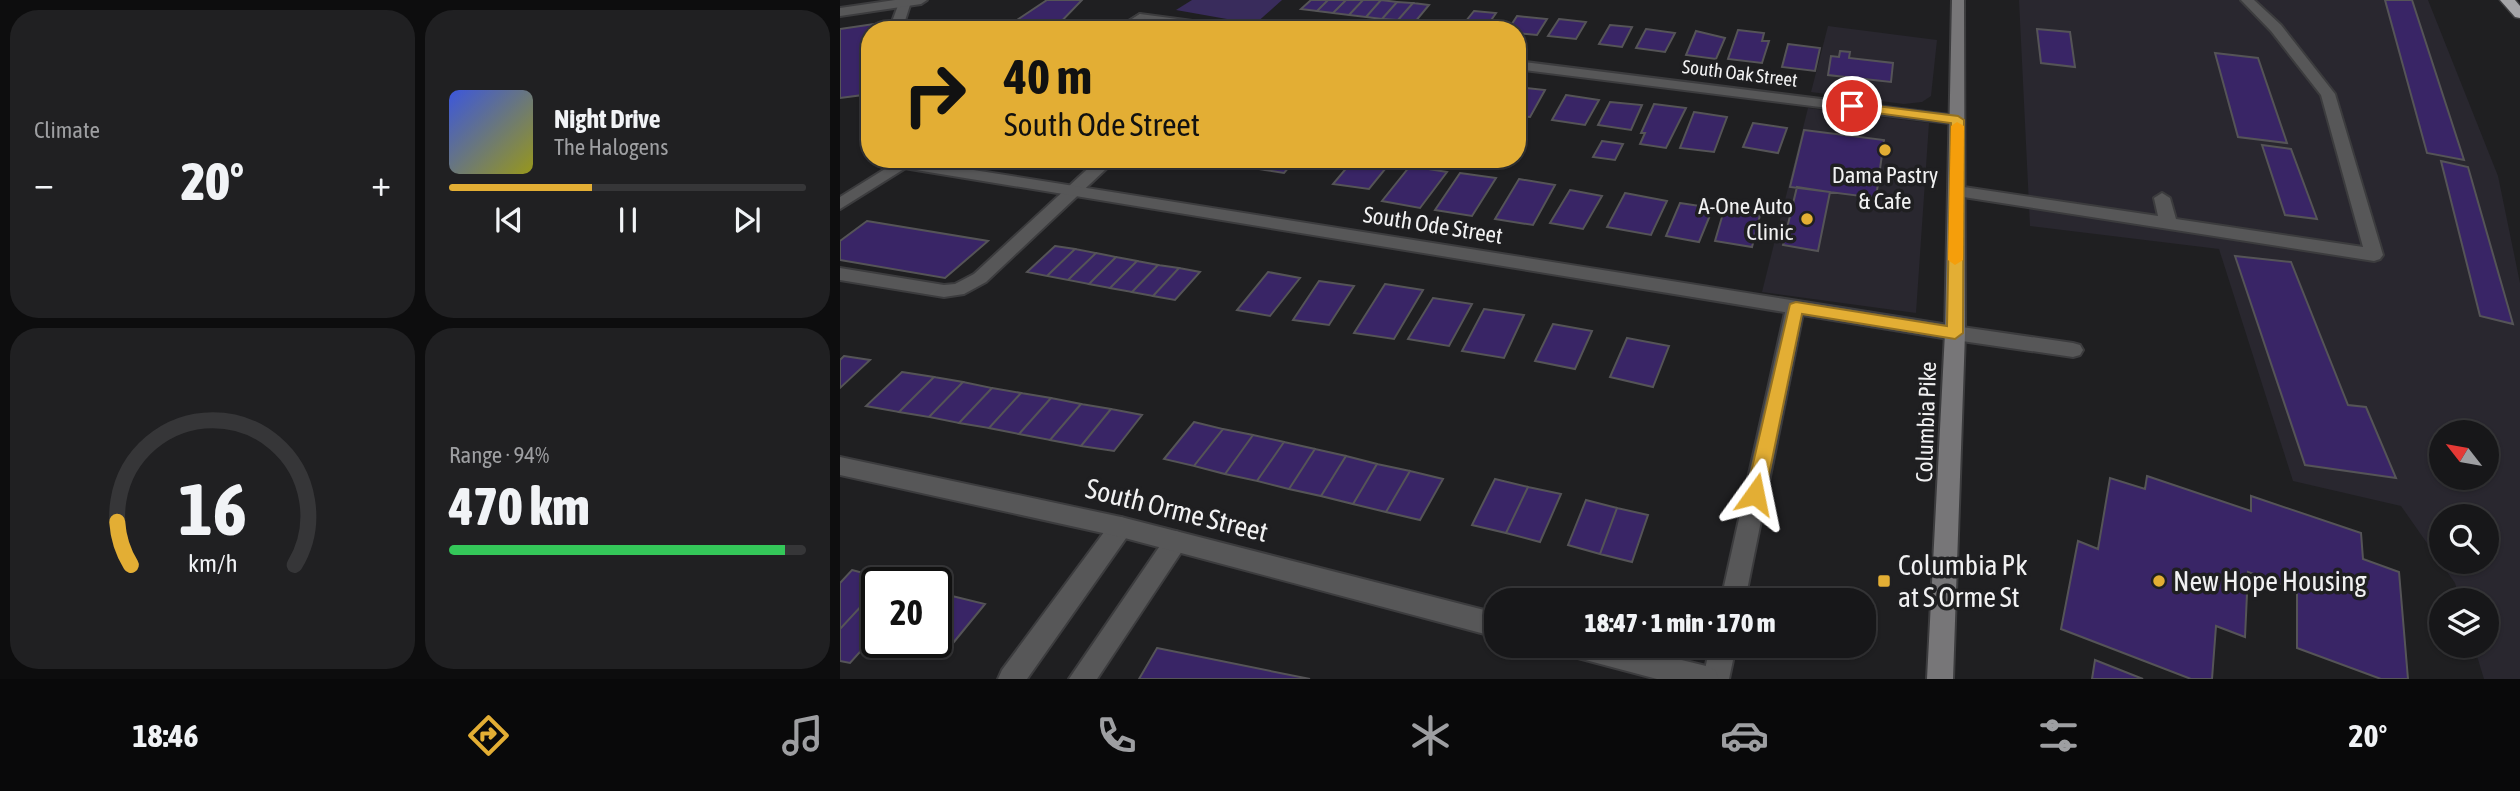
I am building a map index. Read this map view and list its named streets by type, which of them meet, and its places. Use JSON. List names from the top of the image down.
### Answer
{
  "streets": {
    "main road": ["Columbia Pike"],
    "street": ["South Oak Street", "South Ode Street", "South Orme Street"]
  },
  "crossings": [
    ["South Oak Street", "Columbia Pike"],
    ["South Ode Street", "Columbia Pike"]
  ],
  "places": {
    "other": ["Dama Pastry & Cafe", "A-One Auto Clinic", "New Hope Housing"],
    "transit": ["Columbia Pk at S Orme St"]
  },
  "north": "top left",
  "page": {
    "tile": [
      "Climate",
      ["Range · 94%", "470 km"]
    ],
    "turn": ["40 m", "South Ode Street"],
    "song": ["Night Drive", "The Halogens"],
    "heat": ["−", "20°", "+"],
    "limit": "20",
    "trip": "18:47 · 1 min · 170 m",
    "tabs": ["18:46", "20°"],
    "gauge": ["16", "km/h"]
  }
}
